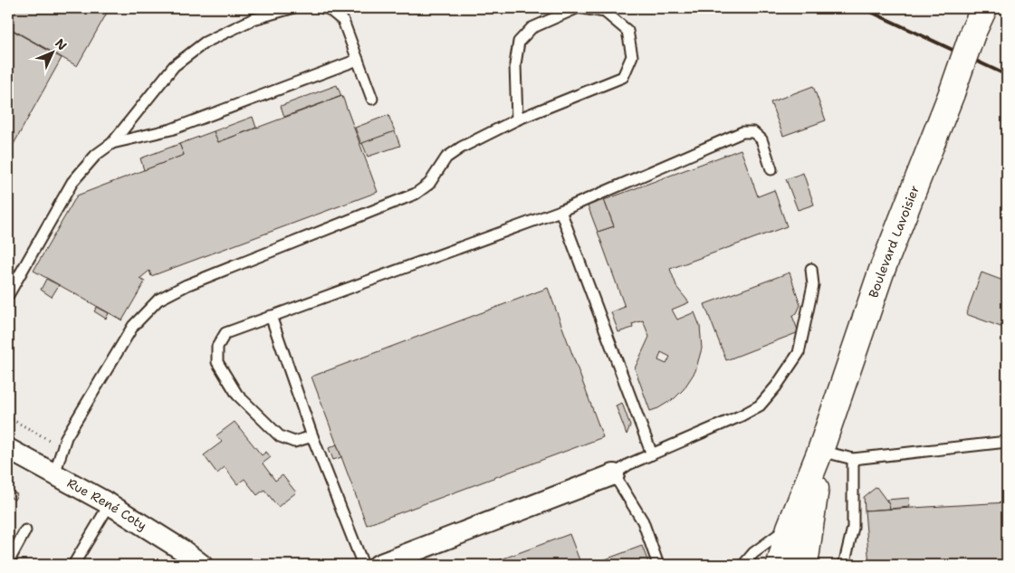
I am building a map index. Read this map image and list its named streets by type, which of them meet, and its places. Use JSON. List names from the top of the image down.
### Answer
{
  "streets": {
    "main road": ["Boulevard Lavoisier"],
    "street": ["Rue René Coty"]
  },
  "north": "top right"
}
